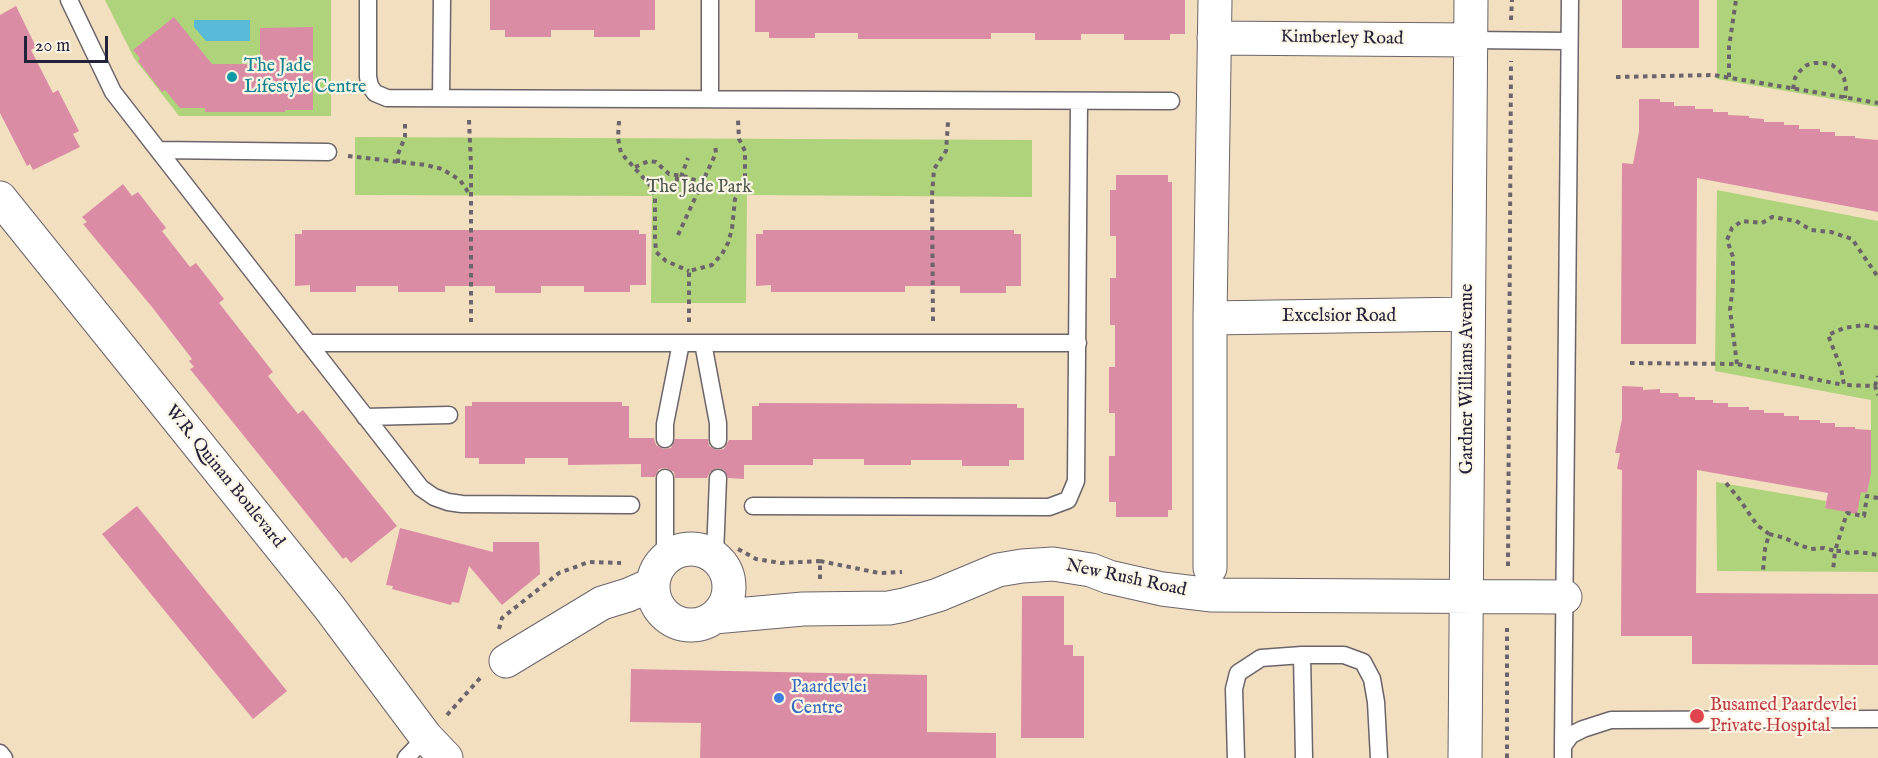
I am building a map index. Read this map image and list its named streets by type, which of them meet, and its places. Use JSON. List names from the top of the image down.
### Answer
{
  "streets": {
    "street": [
      "Kimberley Road",
      "Excelsior Road",
      "Gardner Williams Avenue",
      "W.R. Quinan Boulevard",
      "New Rush Road"
    ]
  },
  "crossings": [
    ["Kimberley Road", "Gardner Williams Avenue"],
    ["Excelsior Road", "Gardner Williams Avenue"],
    ["Gardner Williams Avenue", "New Rush Road"]
  ],
  "parks": ["The Jade Park"],
  "places": ["The Jade Lifestyle Centre", "Paardevlei Centre", "Busamed Paardevlei Private Hospital"],
  "scale_bar": "20 m"
}
